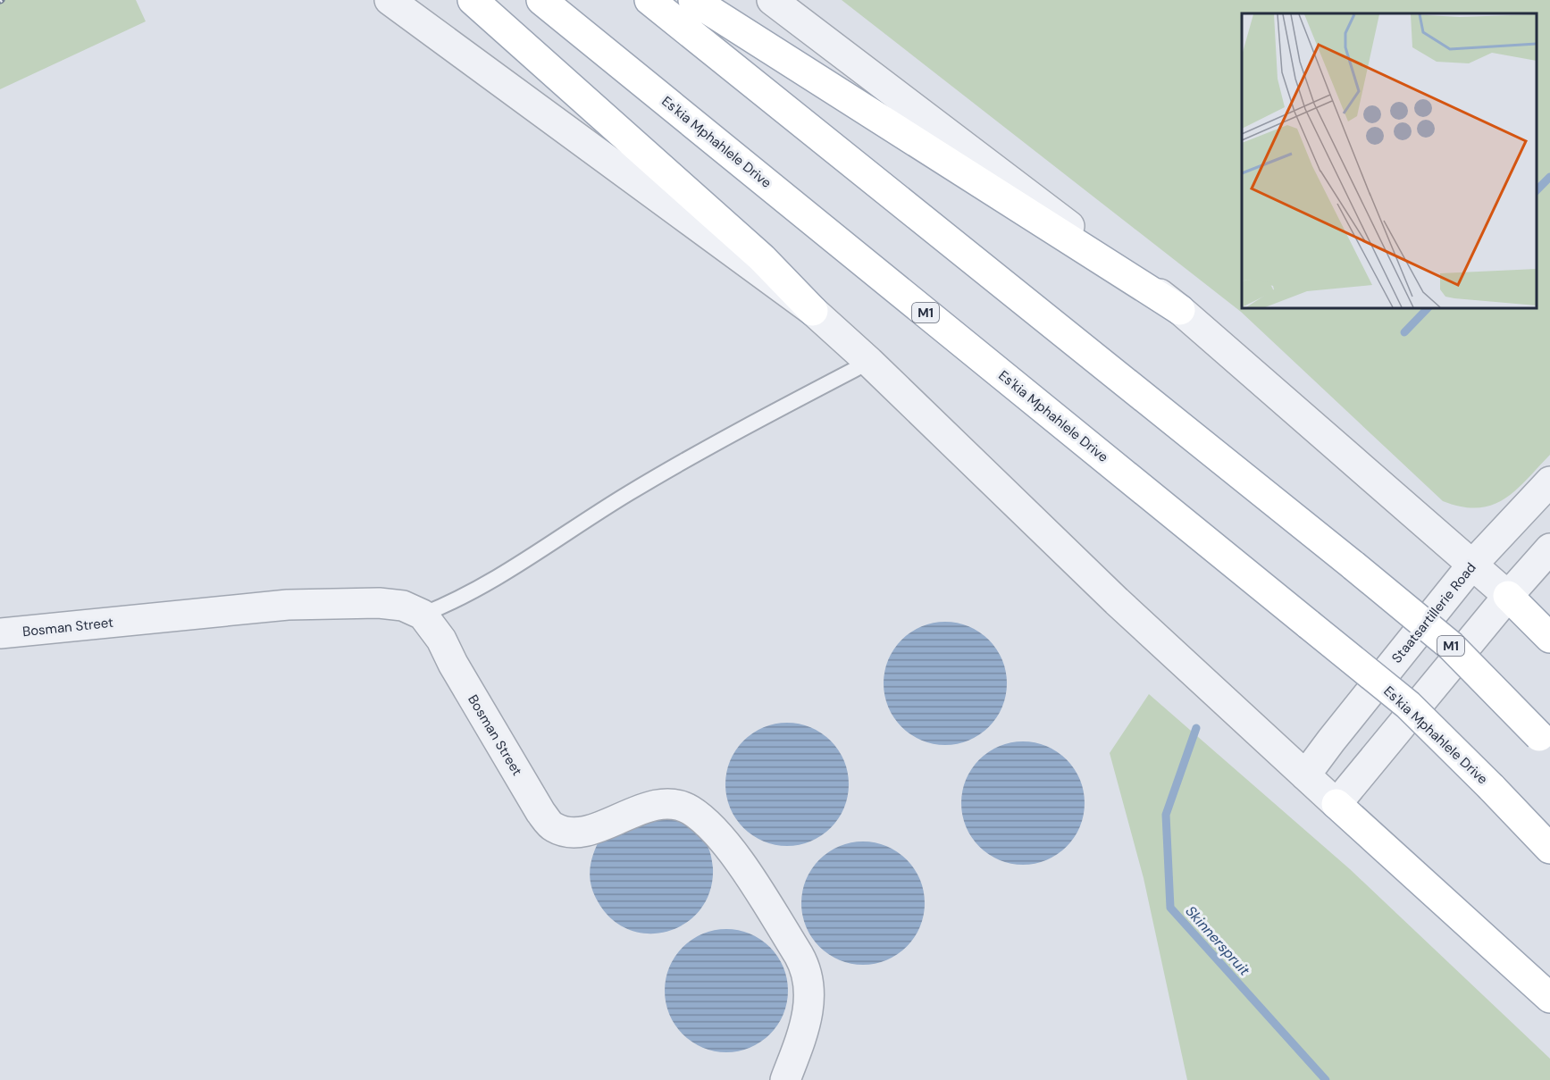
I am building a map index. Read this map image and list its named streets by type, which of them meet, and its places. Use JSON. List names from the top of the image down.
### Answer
{
  "streets": {
    "main road": ["Es'kia Mphahlele Drive", "M1"],
    "street": ["Staatsartillerie Road", "Bosman Street"]
  },
  "water": ["Skinnerspruit"]
}
